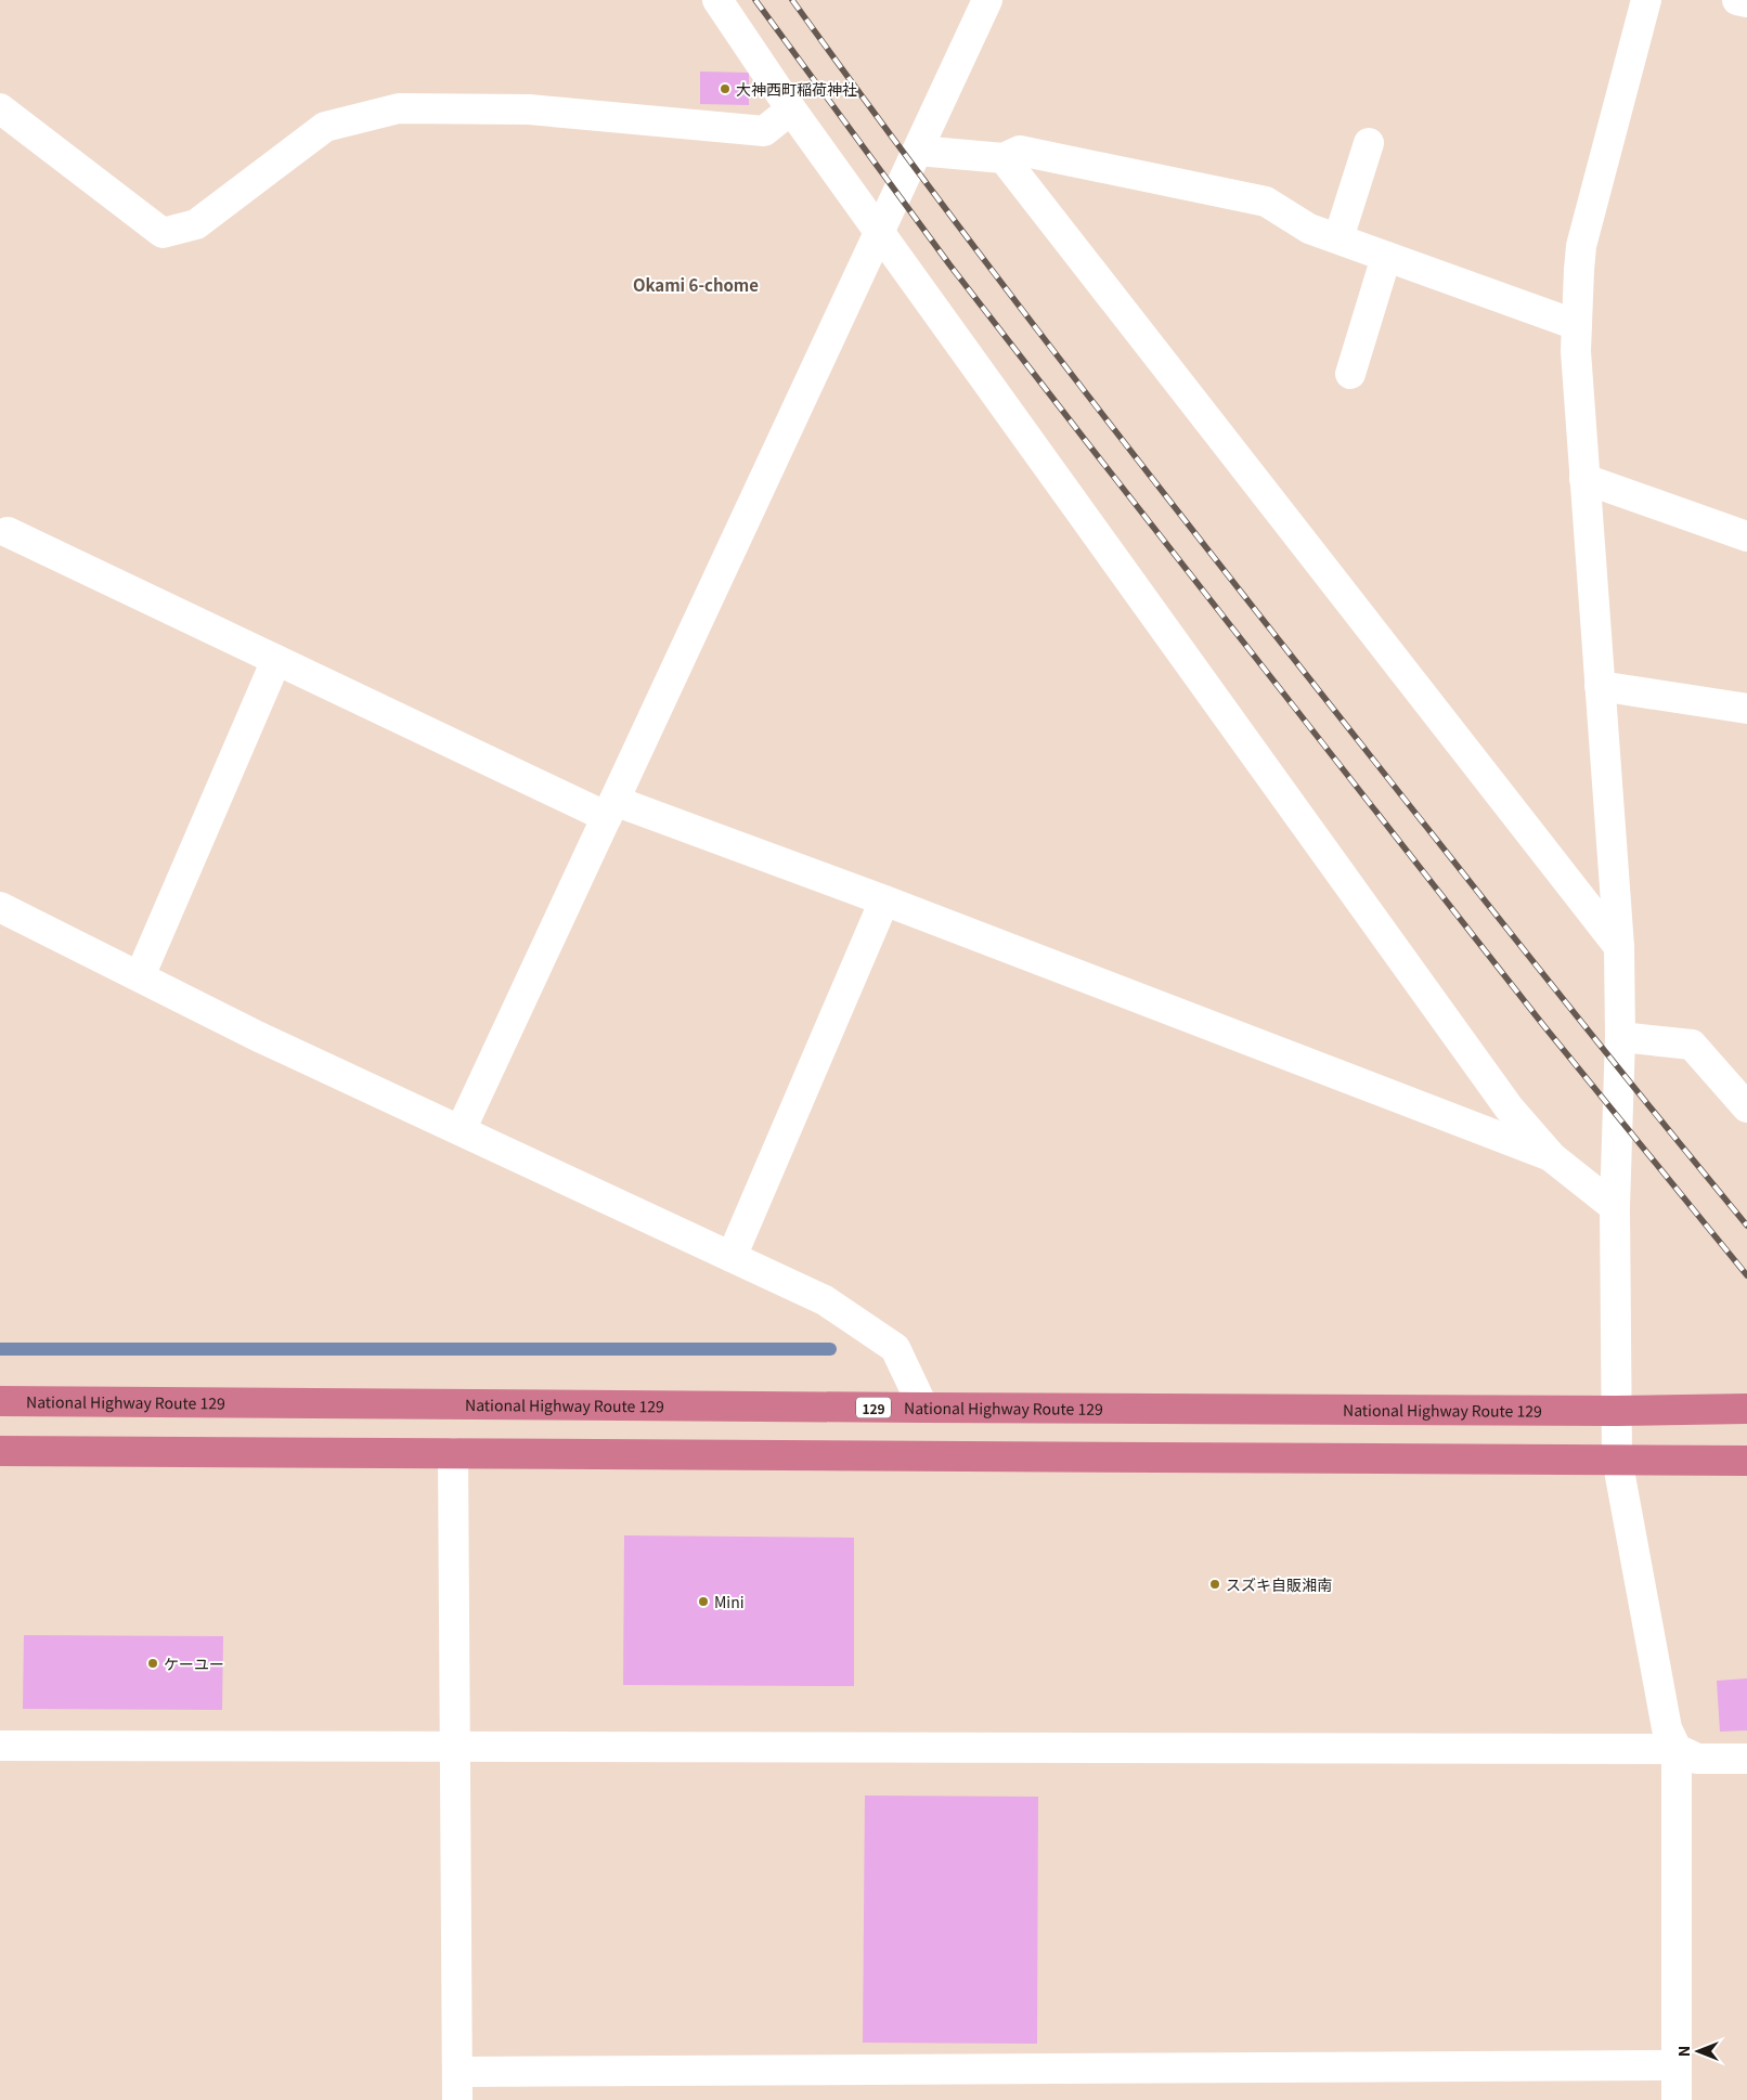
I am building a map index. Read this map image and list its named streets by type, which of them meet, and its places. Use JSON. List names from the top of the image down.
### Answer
{
  "streets": {
    "highway": ["National Highway Route 129", "129"]
  },
  "districts": ["Okami 6-chome"],
  "places": [
    "大神西町稲荷神社",
    "スズキ自販湘南",
    "Mini",
    "ケーユー"
  ],
  "north": "left"
}
